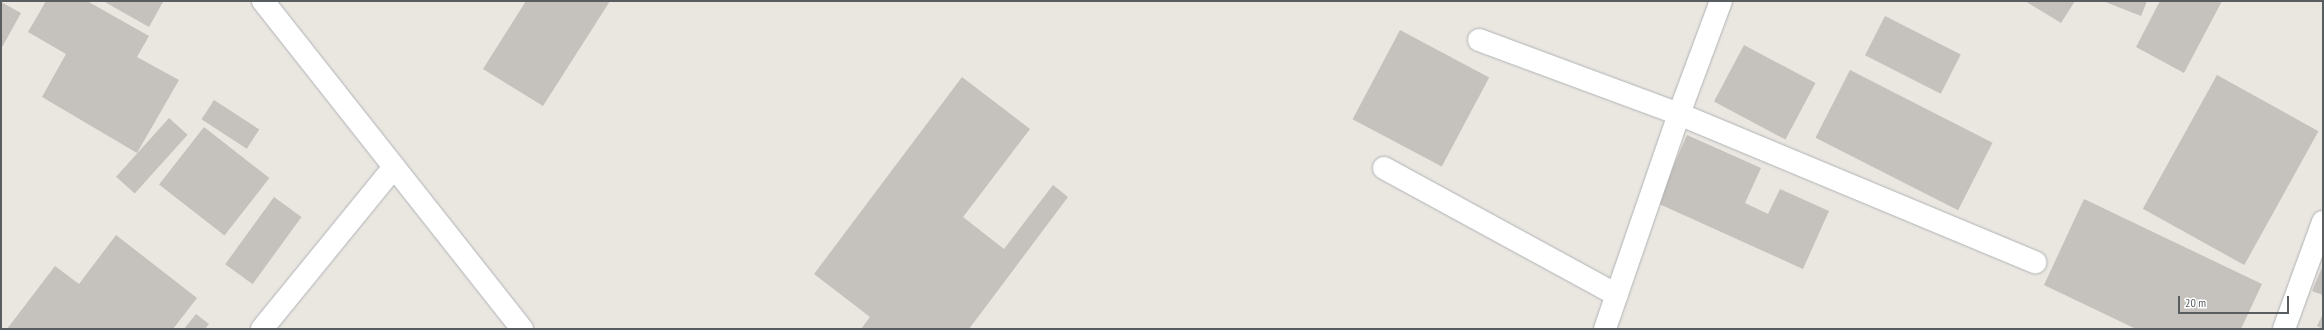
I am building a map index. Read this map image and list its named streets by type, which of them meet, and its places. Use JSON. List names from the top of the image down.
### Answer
{
  "scale_bar": "20 m"
}
